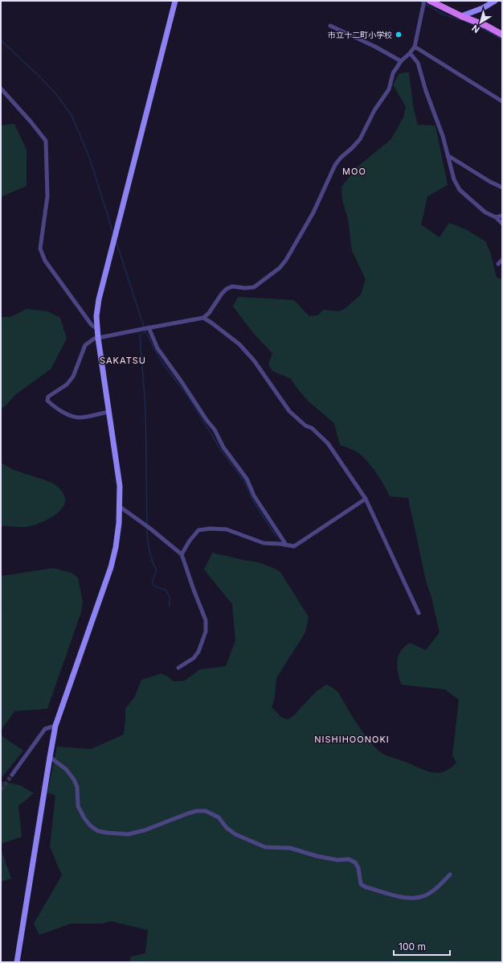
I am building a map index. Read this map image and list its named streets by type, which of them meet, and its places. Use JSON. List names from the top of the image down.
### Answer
{
  "districts": ["MOO", "SAKATSU", "NISHIHOONOKI"],
  "places": ["市立十二町小学校"],
  "scale_bar": "100 m",
  "north": "bottom left"
}
